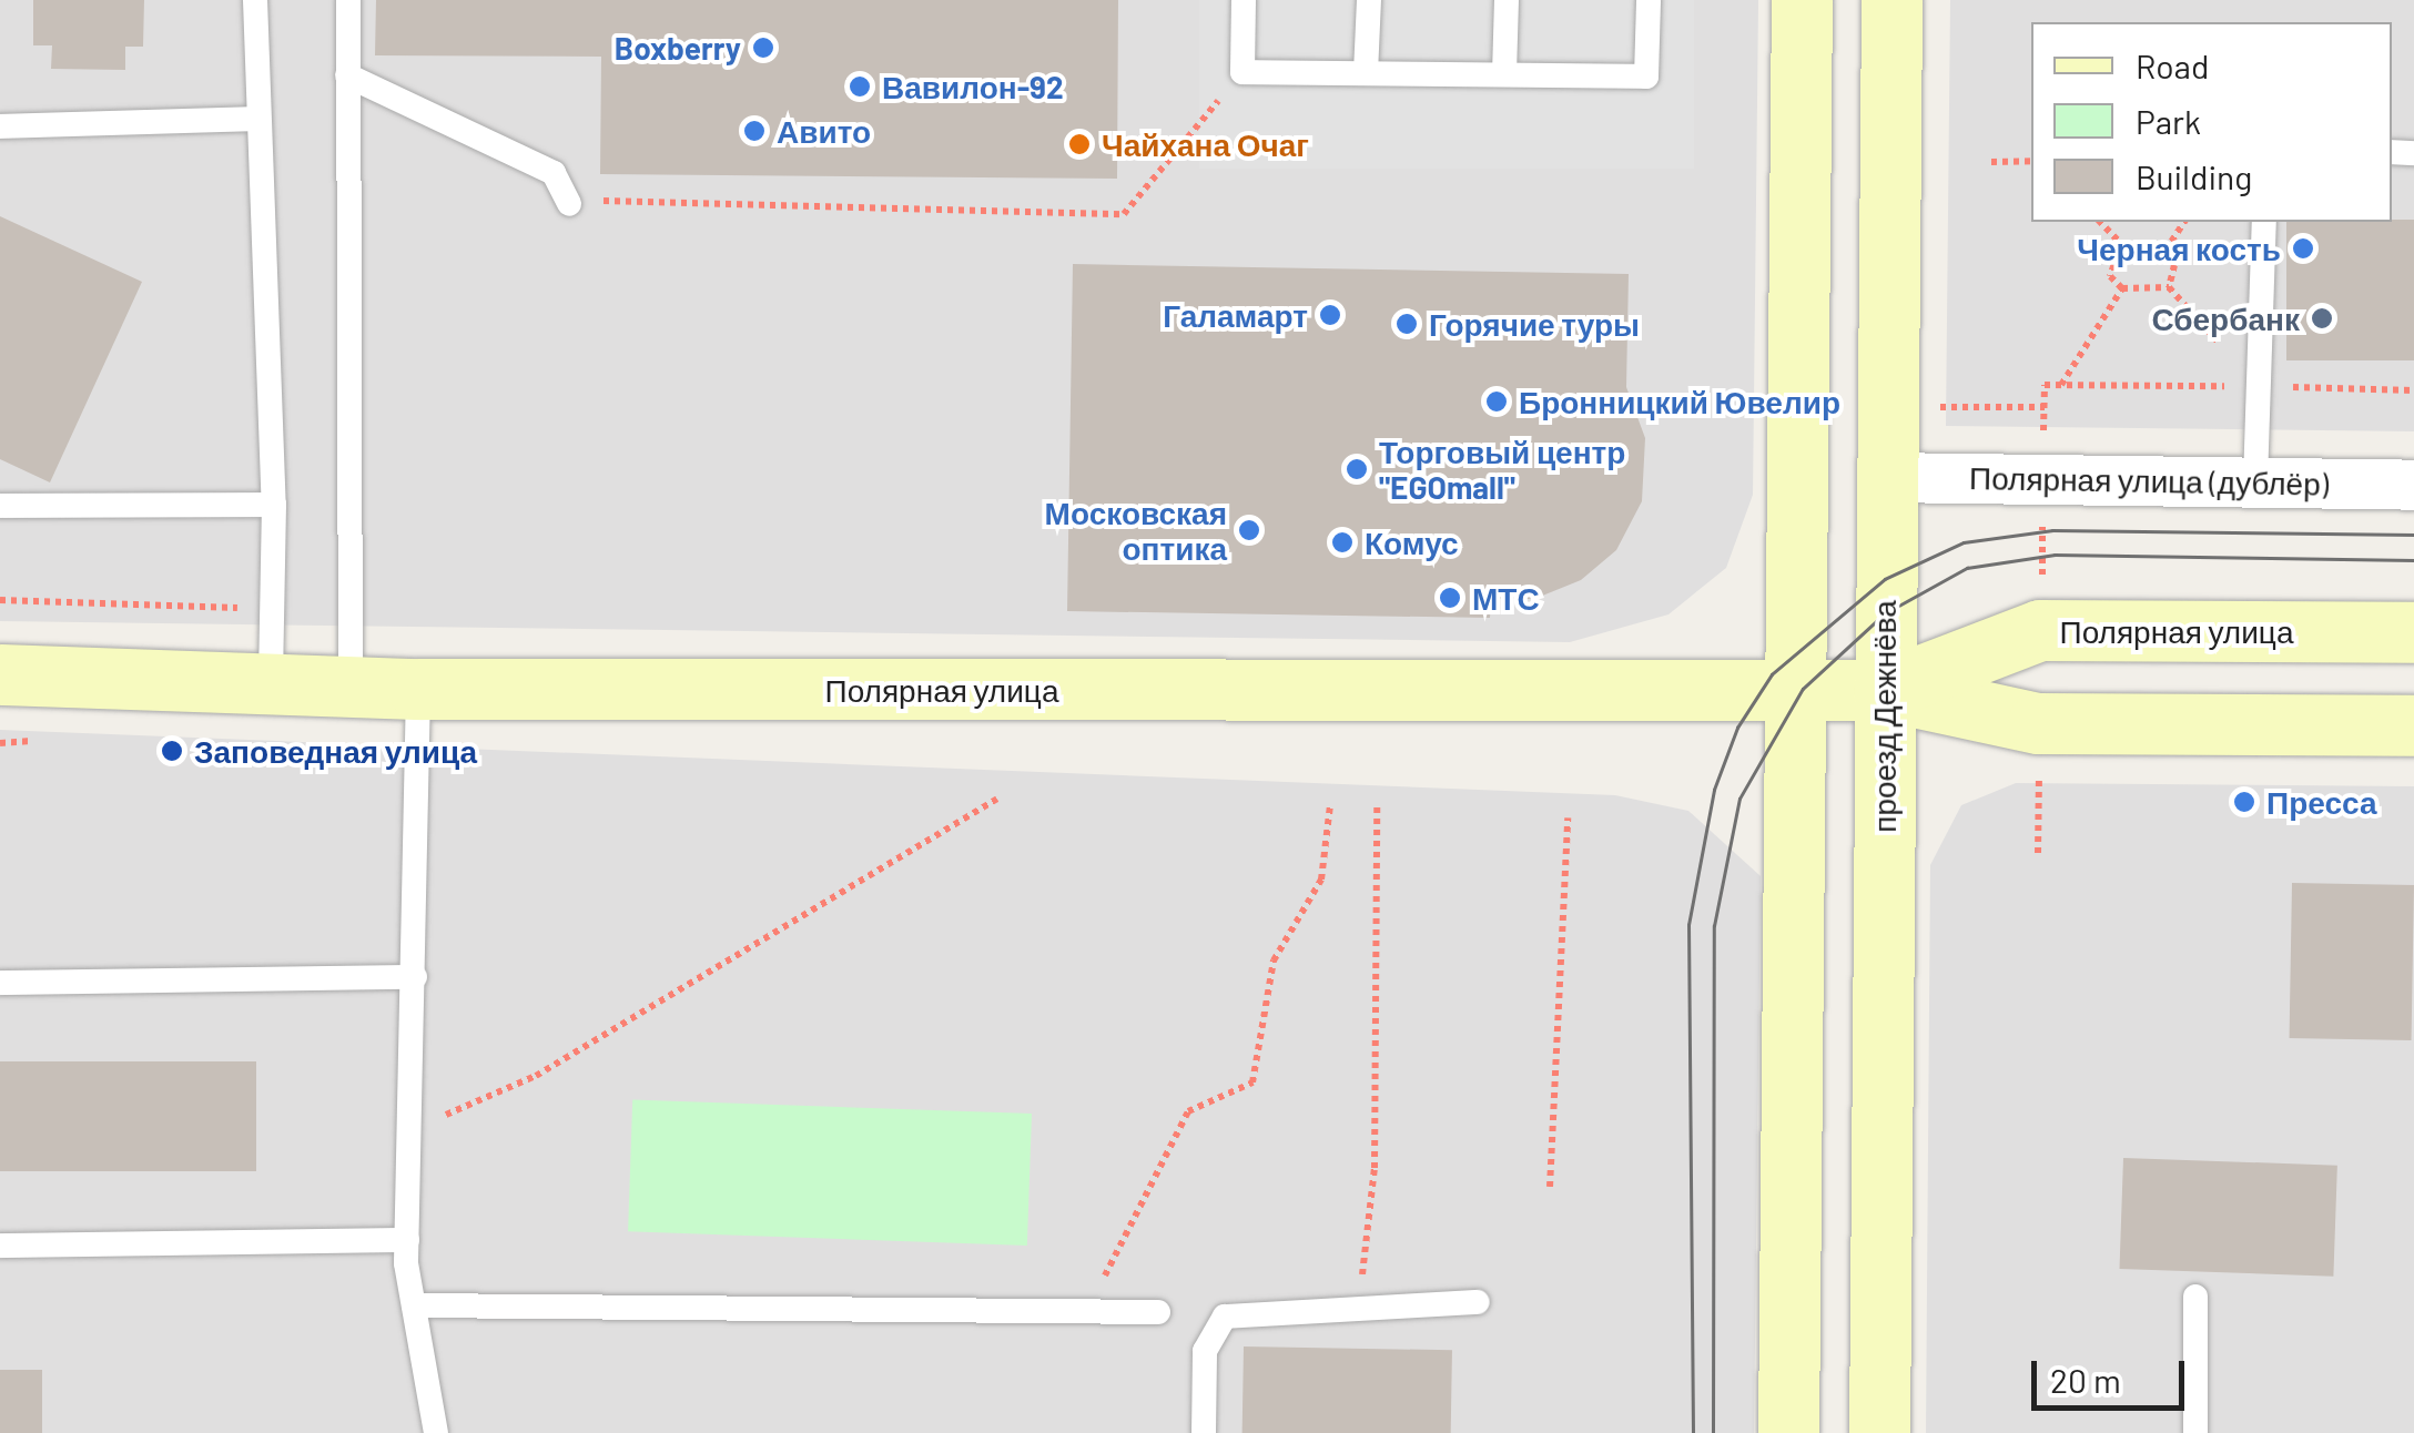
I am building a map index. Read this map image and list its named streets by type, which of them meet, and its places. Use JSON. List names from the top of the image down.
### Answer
{
  "streets": {
    "main road": ["Полярная улица", "проезд Дежнёва"],
    "street": ["Полярная улица (дублёр)"]
  },
  "crossings": [
    ["Полярная улица (дублёр)", "проезд Дежнёва"],
    ["Полярная улица", "проезд Дежнёва"]
  ],
  "places": [
    "Boxberry",
    "Вавилон-92",
    "Авито",
    "Чайхана Очаг",
    "Черная кость",
    "Галамарт",
    "Сбербанк",
    "Горячие туры",
    "Бронницкий Ювелир",
    "Торговый центр \"EGOmall\"",
    "Московская оптика",
    "Комус",
    "МТС",
    "Заповедная улица",
    "Пресса"
  ],
  "legend": ["Road", "Park", "Building"],
  "scale_bar": "20 m"
}
